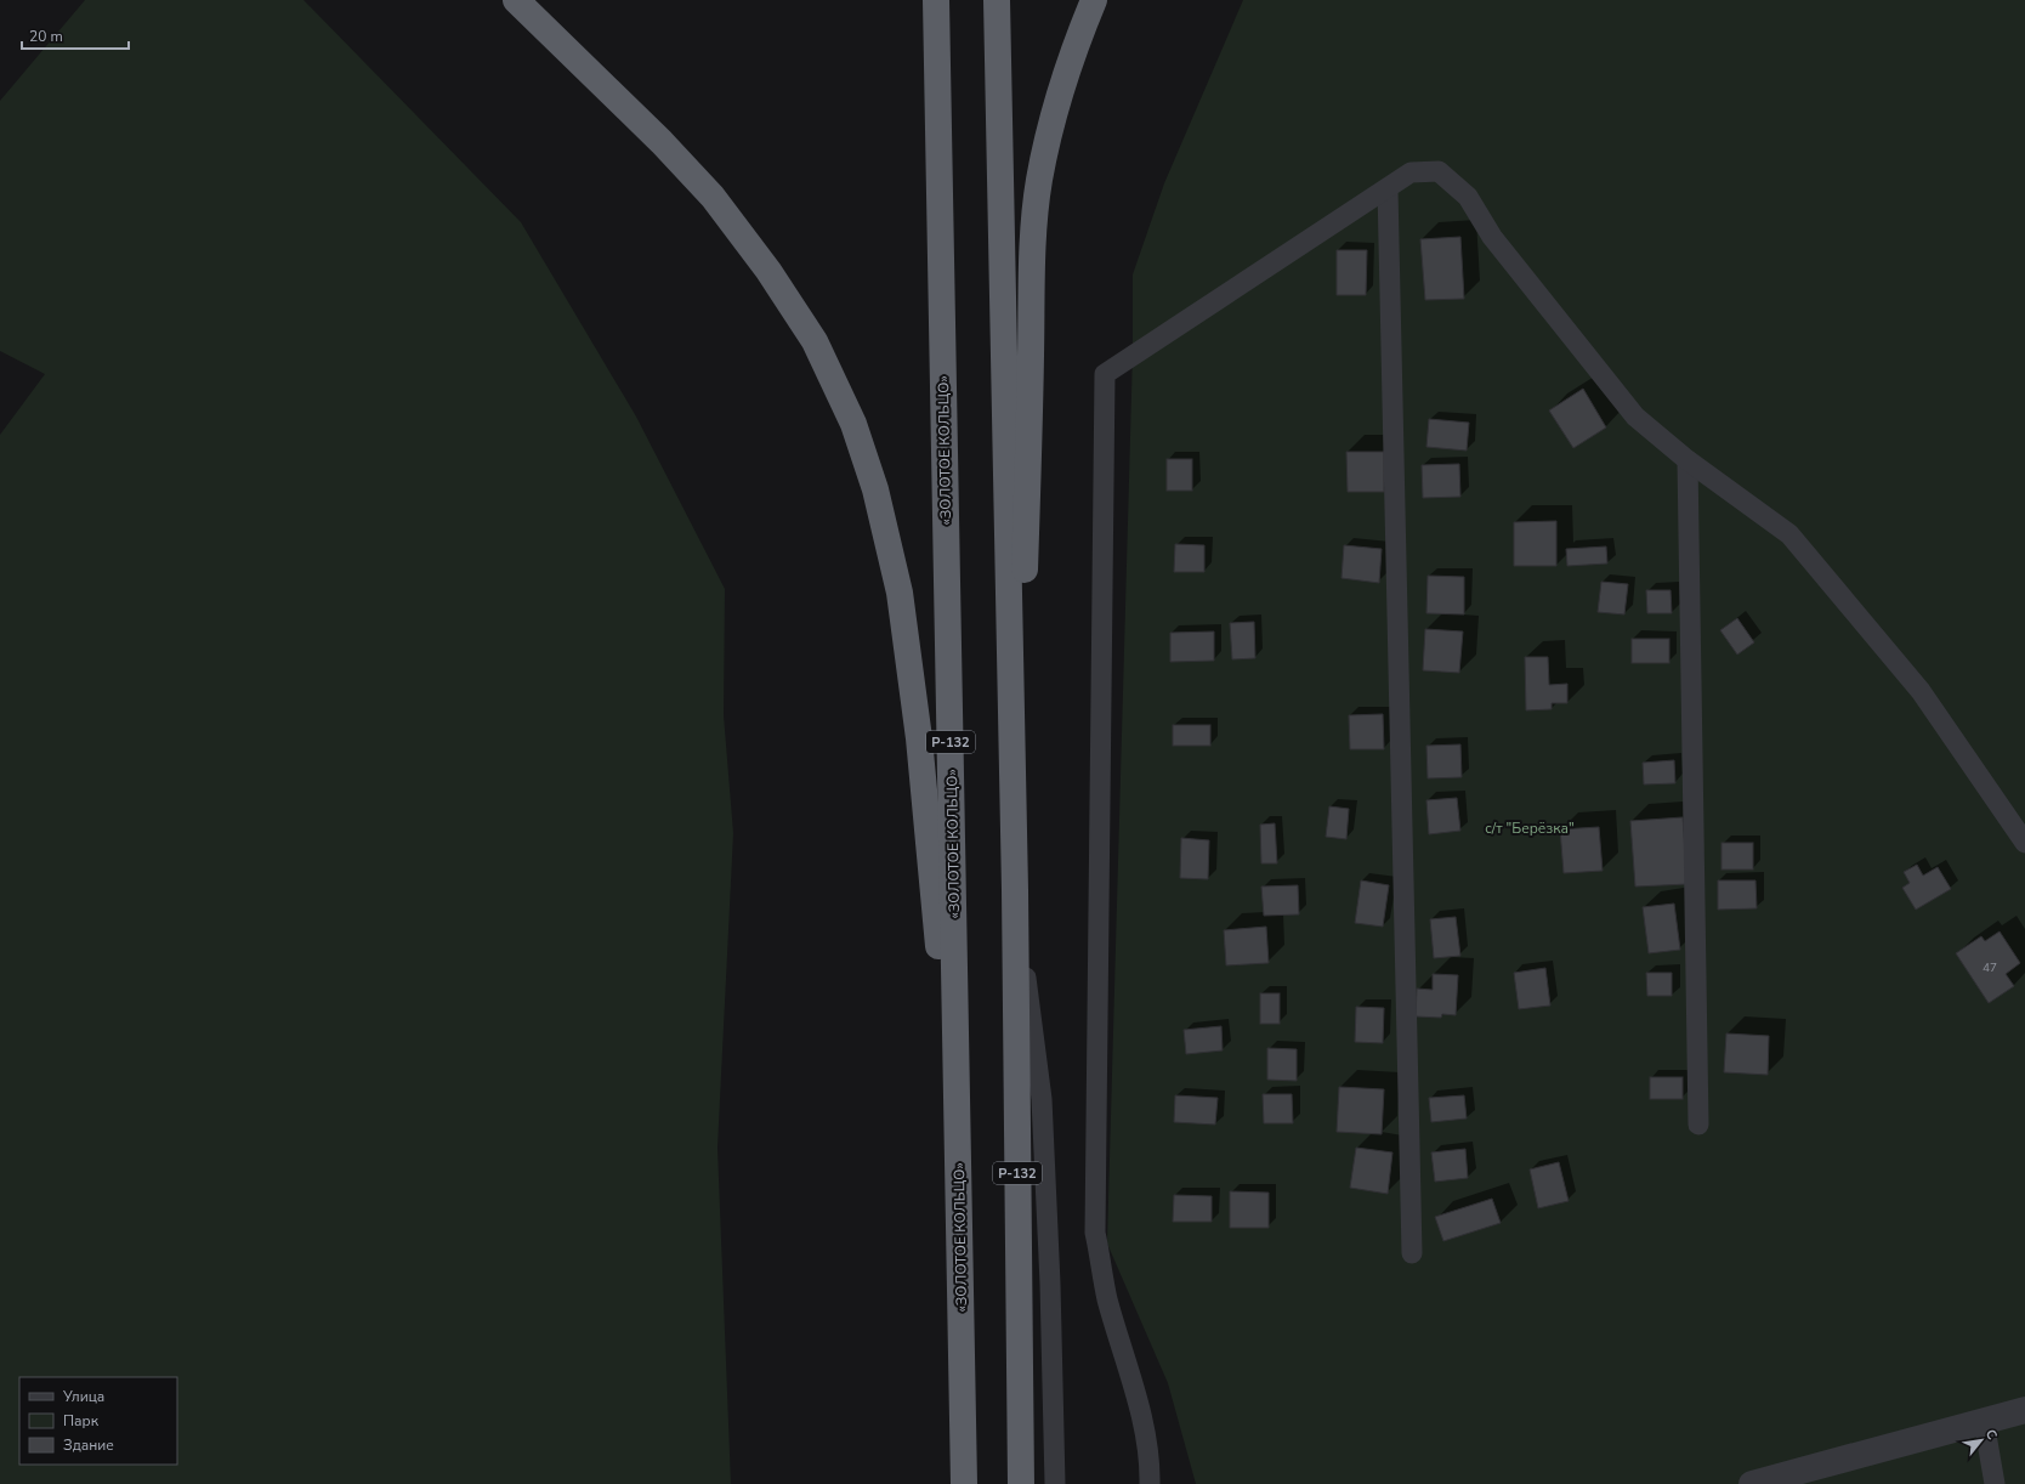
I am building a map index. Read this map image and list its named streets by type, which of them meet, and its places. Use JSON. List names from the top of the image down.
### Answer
{
  "streets": {
    "highway": ["«ЗОЛОТОЕ КОЛЬЦО»", "Р-132"]
  },
  "crossings": [
    ["«ЗОЛОТОЕ КОЛЬЦО»", "Р-132"]
  ],
  "parks": ["c/т \"Берёзка\""],
  "house_numbers": ["47"],
  "legend": ["Улица", "Парк", "Здание"],
  "scale_bar": "20 m",
  "north": "top right"
}
